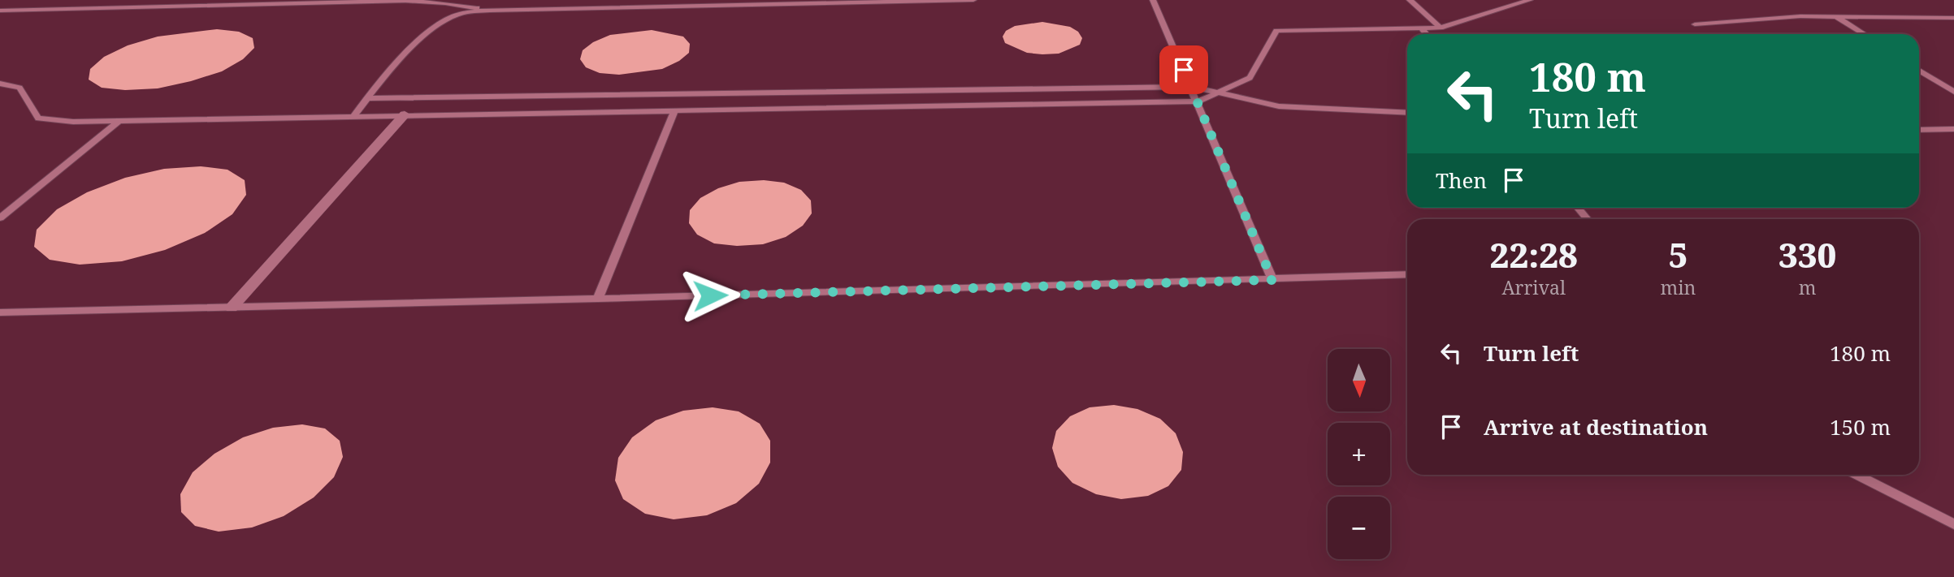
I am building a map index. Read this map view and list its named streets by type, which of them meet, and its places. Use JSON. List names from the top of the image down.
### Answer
{
  "north": "bottom",
  "page": {
    "turn": ["180 m", "Turn left"],
    "then": "Then",
    "eta": [
      "22:28",
      "Arrival",
      "5",
      "min",
      "330",
      "m"
    ],
    "list": [
      {
        "name": "Turn left",
        "value": "180 m"
      },
      {
        "name": "Arrive at destination",
        "value": "150 m"
      }
    ],
    "map_buttons": ["+", "−"]
  }
}
